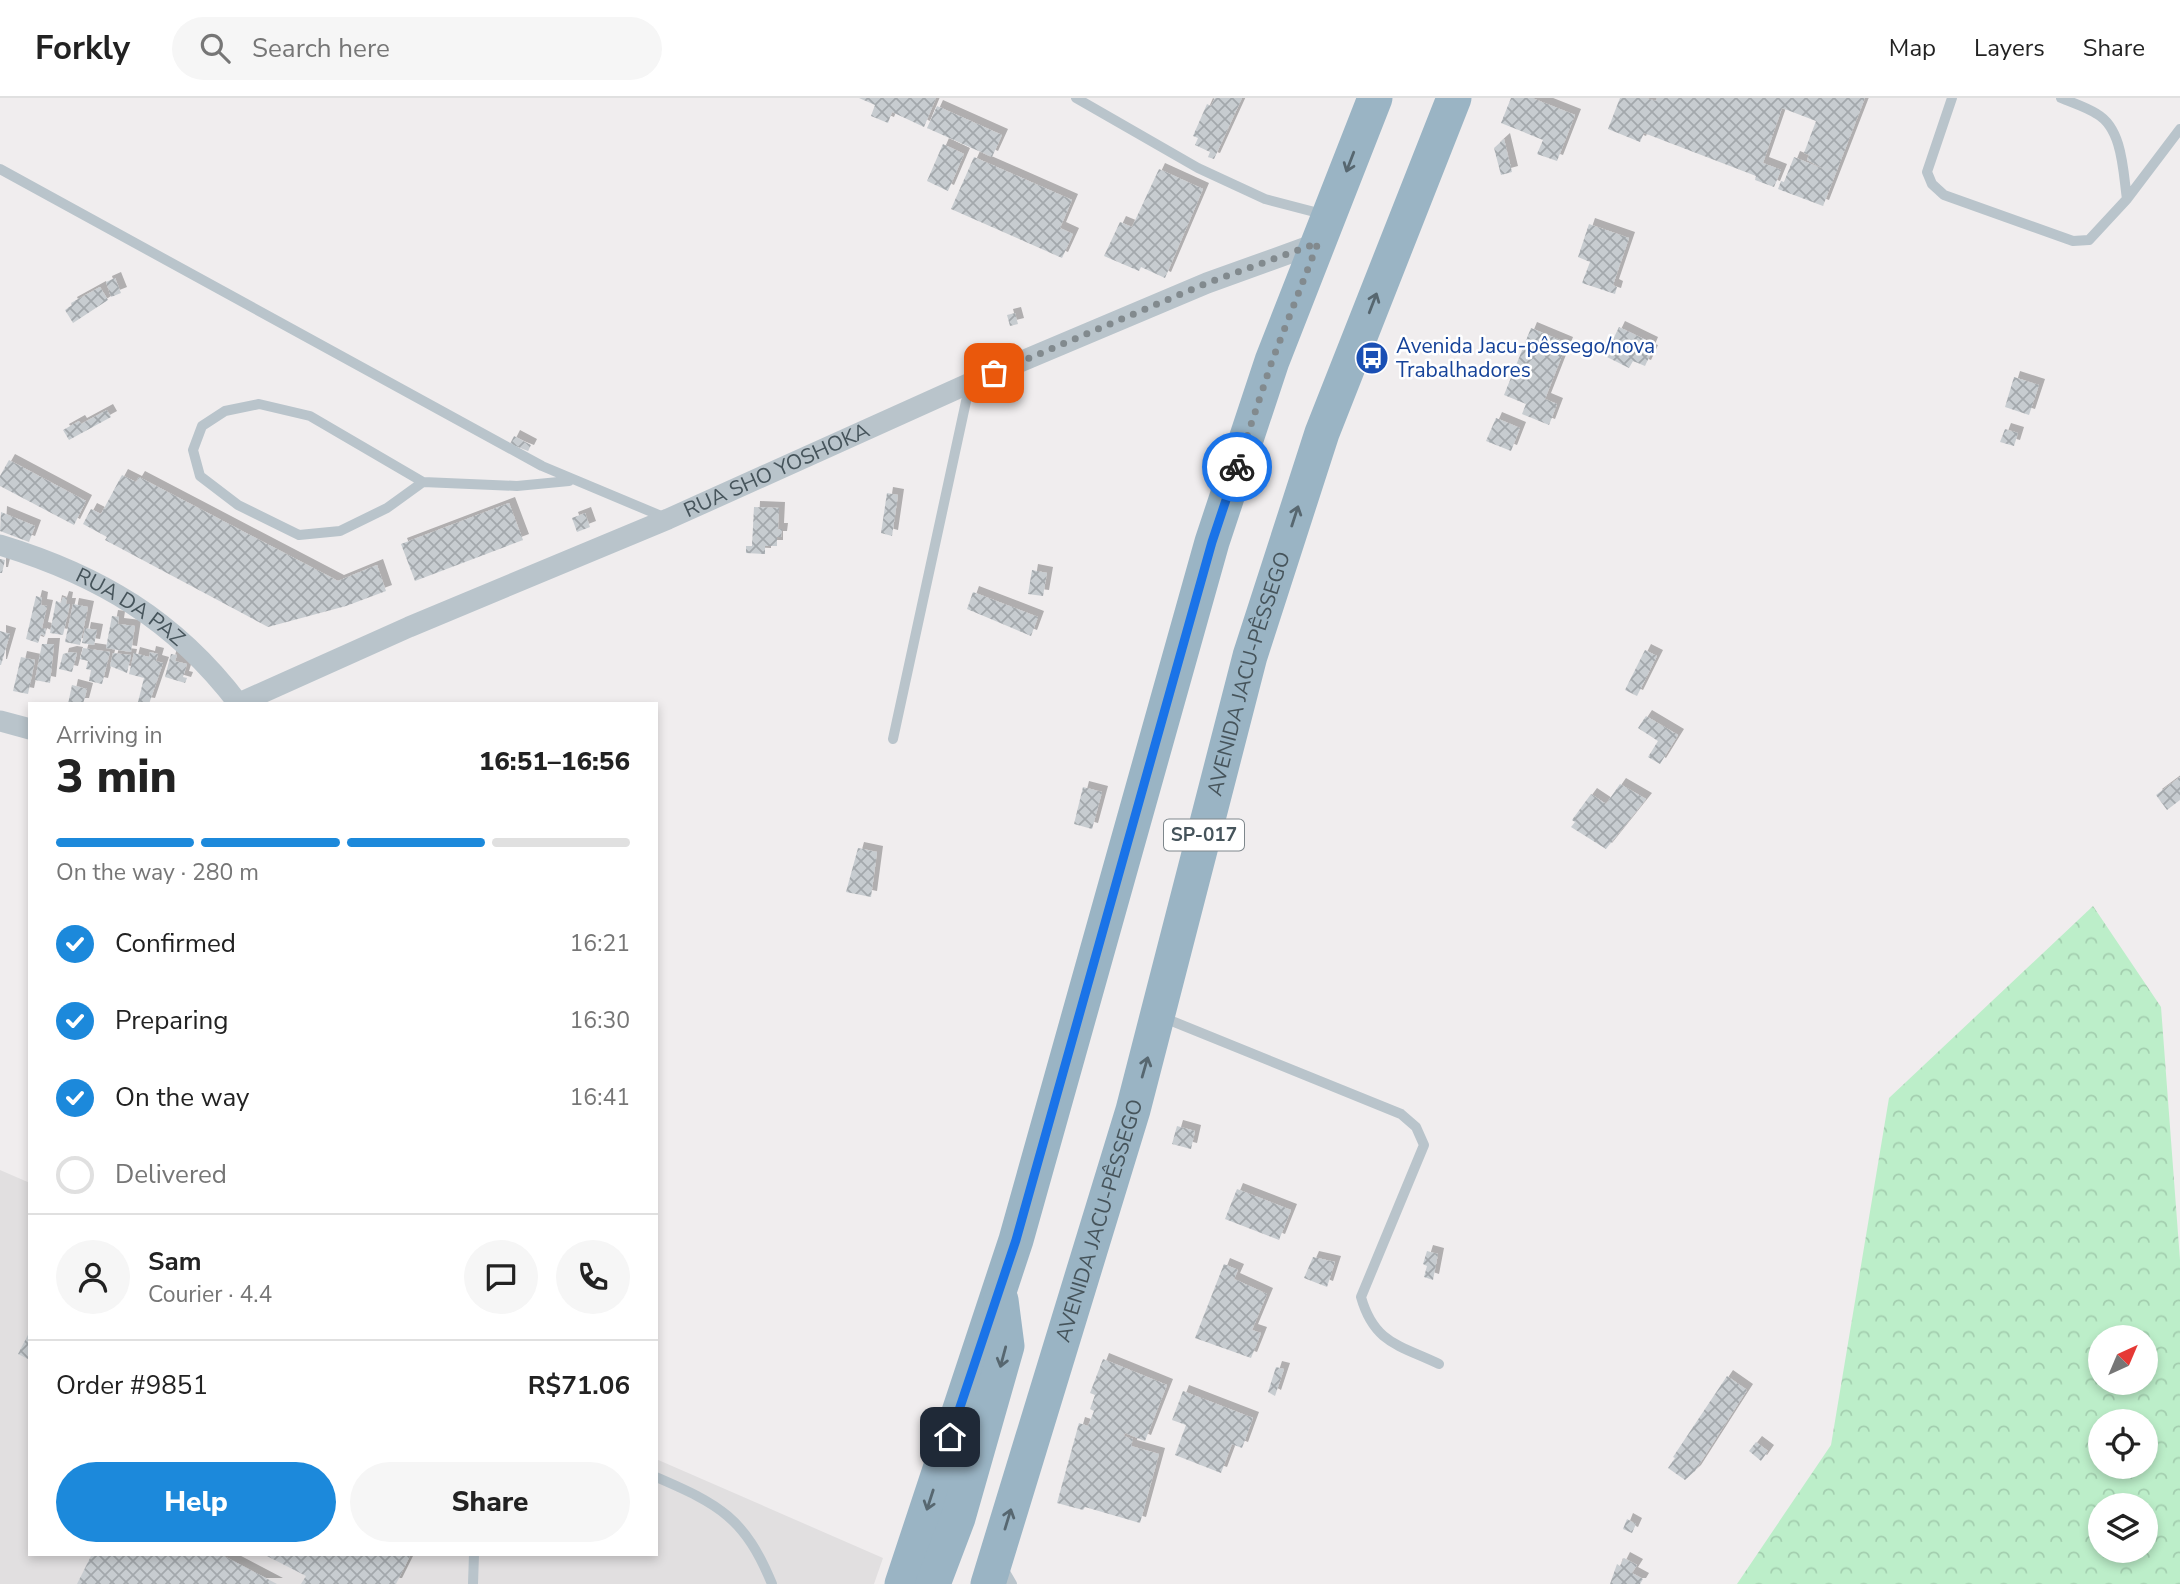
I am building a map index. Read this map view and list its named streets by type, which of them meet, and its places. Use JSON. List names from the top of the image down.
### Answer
{
  "streets": {
    "highway": ["AVENIDA JACU-PÊSSEGO", "SP-017"],
    "street": ["RUA SHO YOSHOKA", "RUA DA PAZ"]
  },
  "crossings": [
    ["RUA SHO YOSHOKA", "SP-017"]
  ],
  "places": {
    "bus stop": ["Avenida Jacu-pêssego/nova Trabalhadores"]
  },
  "north": "top right",
  "page": {
    "header": "Forkly",
    "search": "Search here",
    "nav": ["Map", "Layers", "Share"],
    "heading": ["3 min", "Arriving in", "16:51–16:56"],
    "panel": [
      "Sam",
      "Courier · 4.4",
      "Order #9851",
      "R$71.06"
    ],
    "bar": "On the way · 280 m",
    "list": [
      ["Confirmed", "16:21"],
      ["Preparing", "16:30"],
      ["On the way", "16:41"],
      "Delivered"
    ],
    "buttons": ["Help", "Share"]
  }
}
